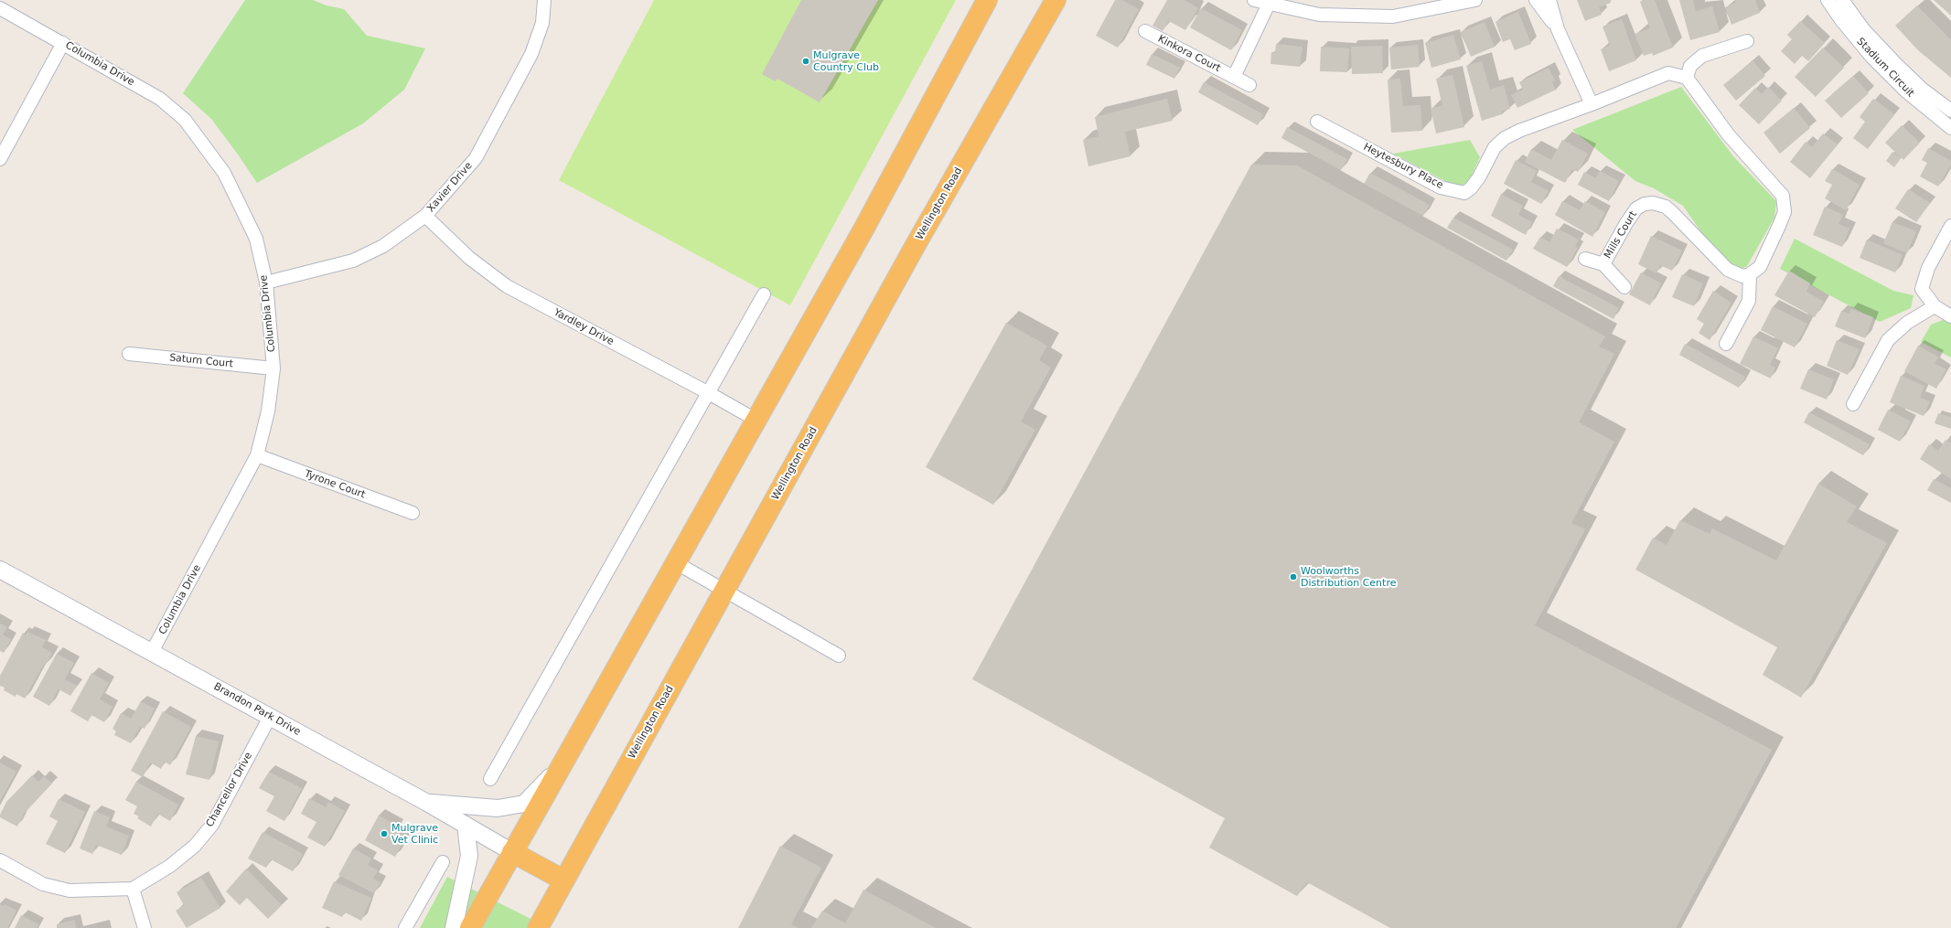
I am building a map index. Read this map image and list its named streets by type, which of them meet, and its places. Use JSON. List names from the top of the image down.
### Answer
{
  "streets": {
    "highway": ["Wellington Road"],
    "street": [
      "Kinkora Court",
      "Columbia Drive",
      "Stadium Circuit",
      "Heytesbury Place",
      "Xavier Drive",
      "Mills Court",
      "Yardley Drive",
      "Saturn Court",
      "Tyrone Court",
      "Brandon Park Drive",
      "Chancellor Drive"
    ]
  },
  "crossings": [
    ["Columbia Drive", "Xavier Drive"],
    ["Columbia Drive", "Saturn Court"],
    ["Columbia Drive", "Tyrone Court"],
    ["Columbia Drive", "Brandon Park Drive"],
    ["Xavier Drive", "Yardley Drive"],
    ["Brandon Park Drive", "Chancellor Drive"]
  ],
  "places": ["Mulgrave Country Club", "Woolworths Distribution Centre", "Mulgrave Vet Clinic"]
}
